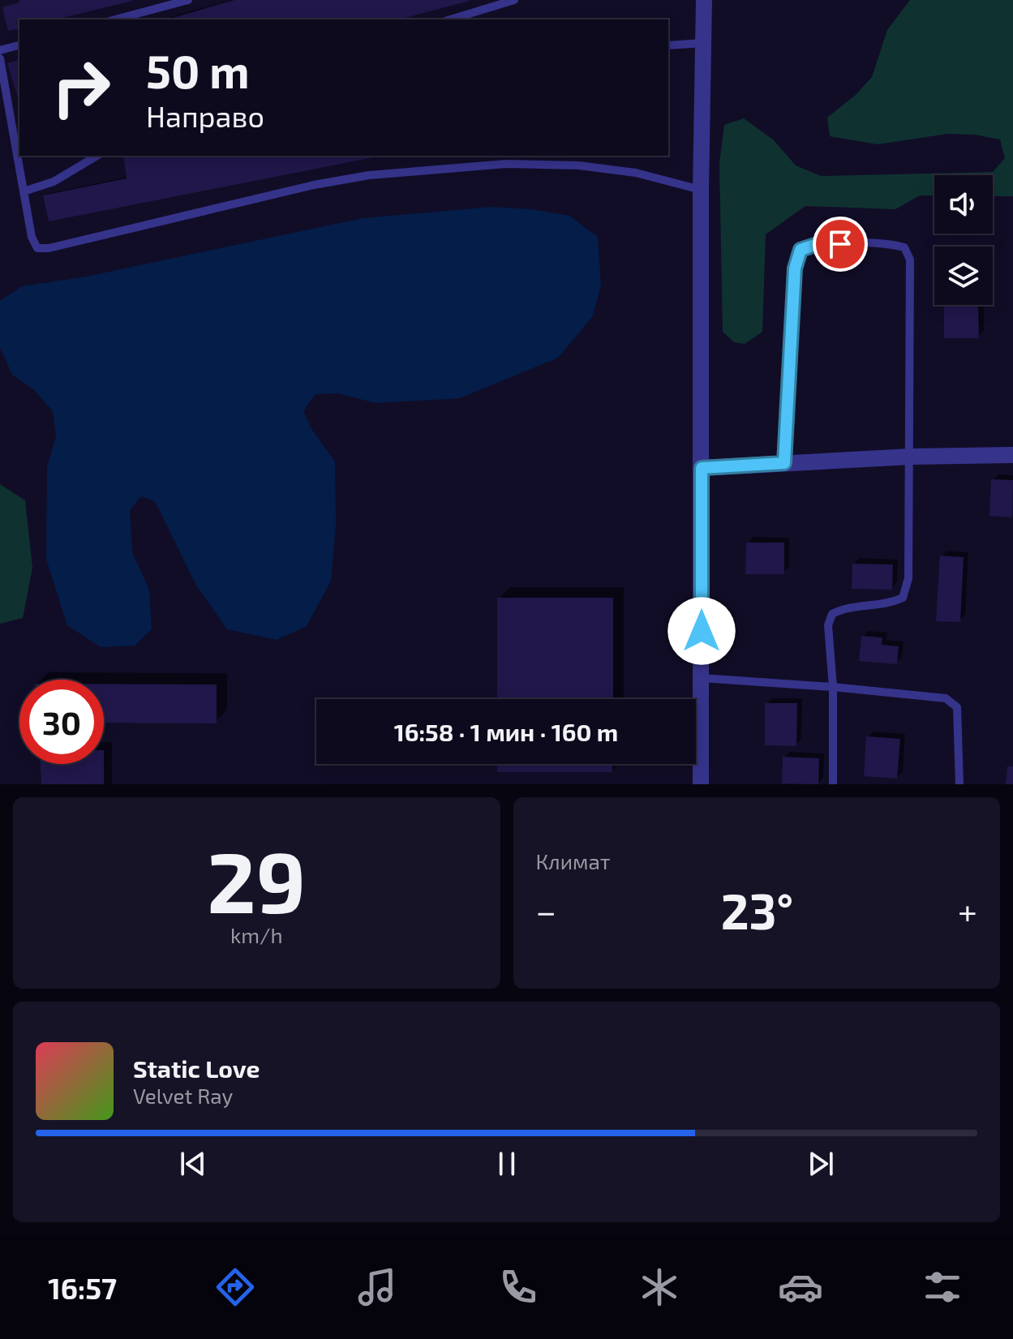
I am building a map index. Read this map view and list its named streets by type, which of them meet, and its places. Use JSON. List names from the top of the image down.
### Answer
{
  "page": {
    "turn": ["50 m", "Направо"],
    "limit": "30",
    "trip": "16:58 · 1 мин · 160 m",
    "tile": [
      ["29", "km/h"],
      "Климат"
    ],
    "heat": ["−", "23°", "+"],
    "song": ["Static Love", "Velvet Ray"],
    "tabs": "16:57"
  }
}
